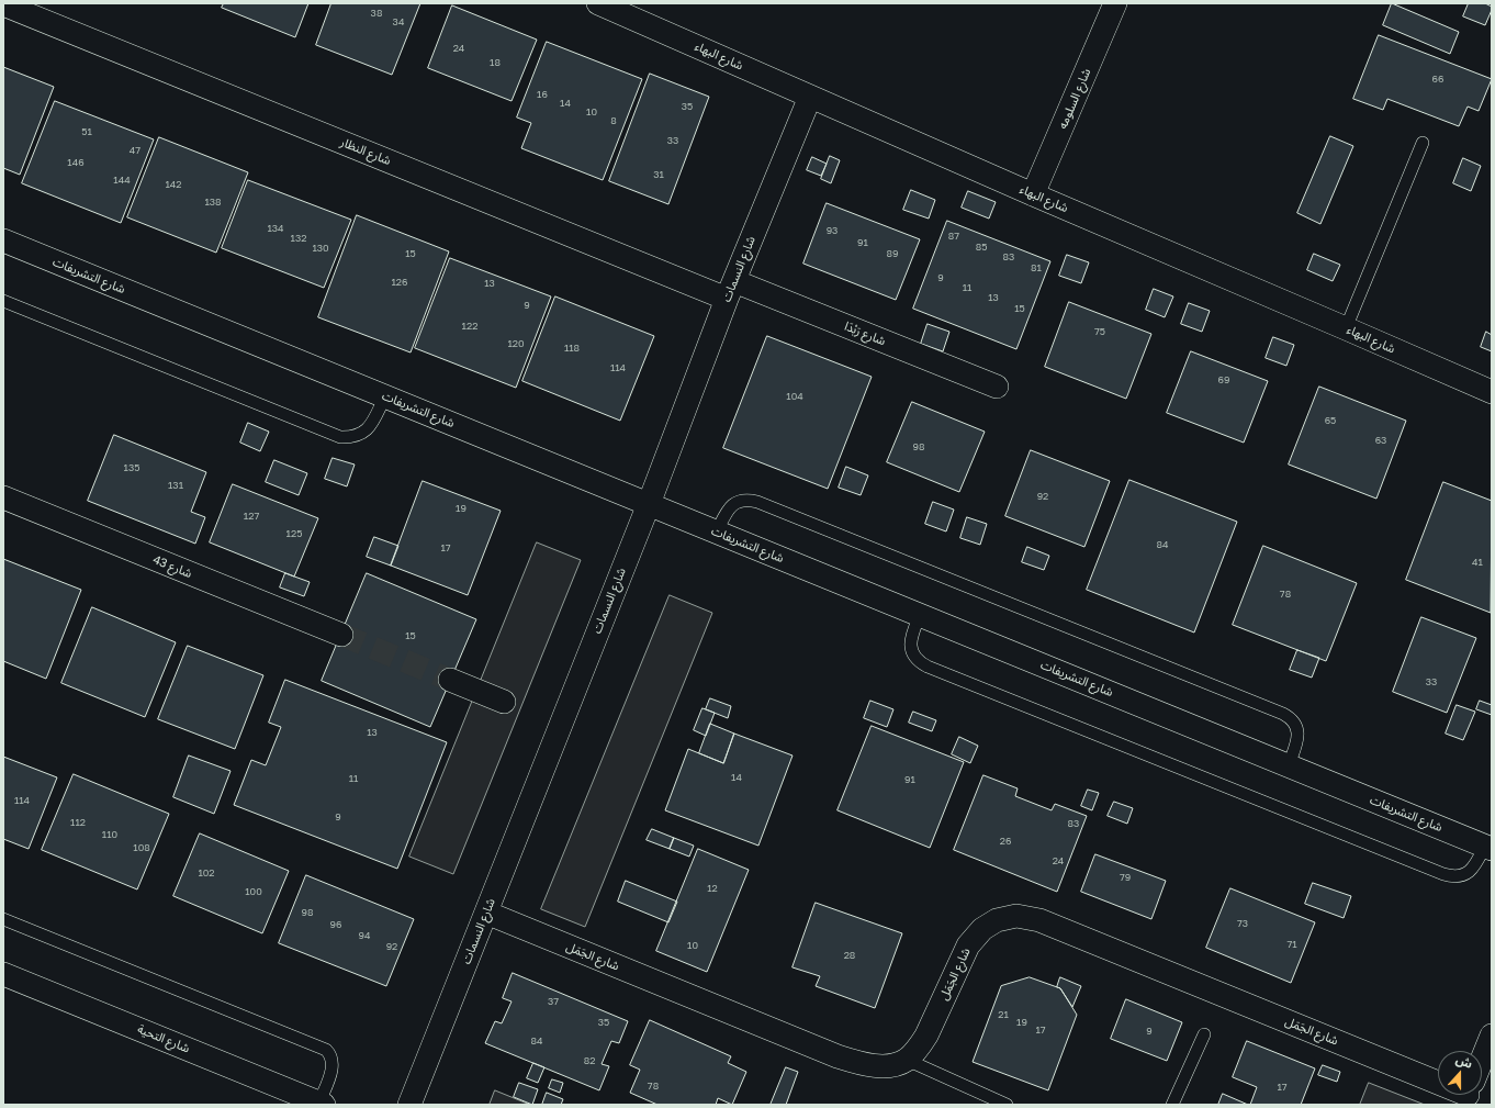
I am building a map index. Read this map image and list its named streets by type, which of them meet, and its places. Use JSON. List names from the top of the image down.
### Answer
{
  "streets": {
    "street": [
      "شارع البهاء",
      "شارع السلومه",
      "شارع النظار",
      "شارع النسمات",
      "شارع التشريفات",
      "شارع رَبْدَا",
      "شارع 43",
      "شارع الجَمَل",
      "شارع التحية"
    ]
  },
  "crossings": [
    ["شارع البهاء", "شارع السلومه"],
    ["شارع البهاء", "شارع النسمات"],
    ["شارع النظار", "شارع النسمات"],
    ["شارع النظار", "شارع رَبْدَا"],
    ["شارع النسمات", "شارع التشريفات"],
    ["شارع النسمات", "شارع رَبْدَا"],
    ["شارع النسمات", "شارع الجَمَل"]
  ],
  "house_numbers": [
    "38",
    "34",
    "24",
    "18",
    "66",
    "16",
    "14",
    "35",
    "10",
    "8",
    "51",
    "33",
    "47",
    "146",
    "31",
    "144",
    "142",
    "138",
    "134",
    "93",
    "87",
    "132",
    "91",
    "85",
    "130",
    "15",
    "89",
    "83",
    "81",
    "9",
    "126",
    "13",
    "11",
    "13",
    "9",
    "15",
    "122",
    "75",
    "120",
    "118",
    "114",
    "69",
    "104",
    "65",
    "63",
    "98",
    "135",
    "131",
    "92",
    "19",
    "127",
    "125",
    "84",
    "17",
    "41",
    "78",
    "15",
    "33",
    "13",
    "14",
    "11",
    "91",
    "114",
    "9",
    "112",
    "83",
    "110",
    "26",
    "108",
    "24",
    "102",
    "79",
    "12",
    "100",
    "98",
    "73",
    "96",
    "94",
    "71",
    "10",
    "92",
    "28",
    "37",
    "21",
    "35",
    "19",
    "17",
    "9",
    "84",
    "82",
    "78",
    "17"
  ],
  "north": "top"
}
